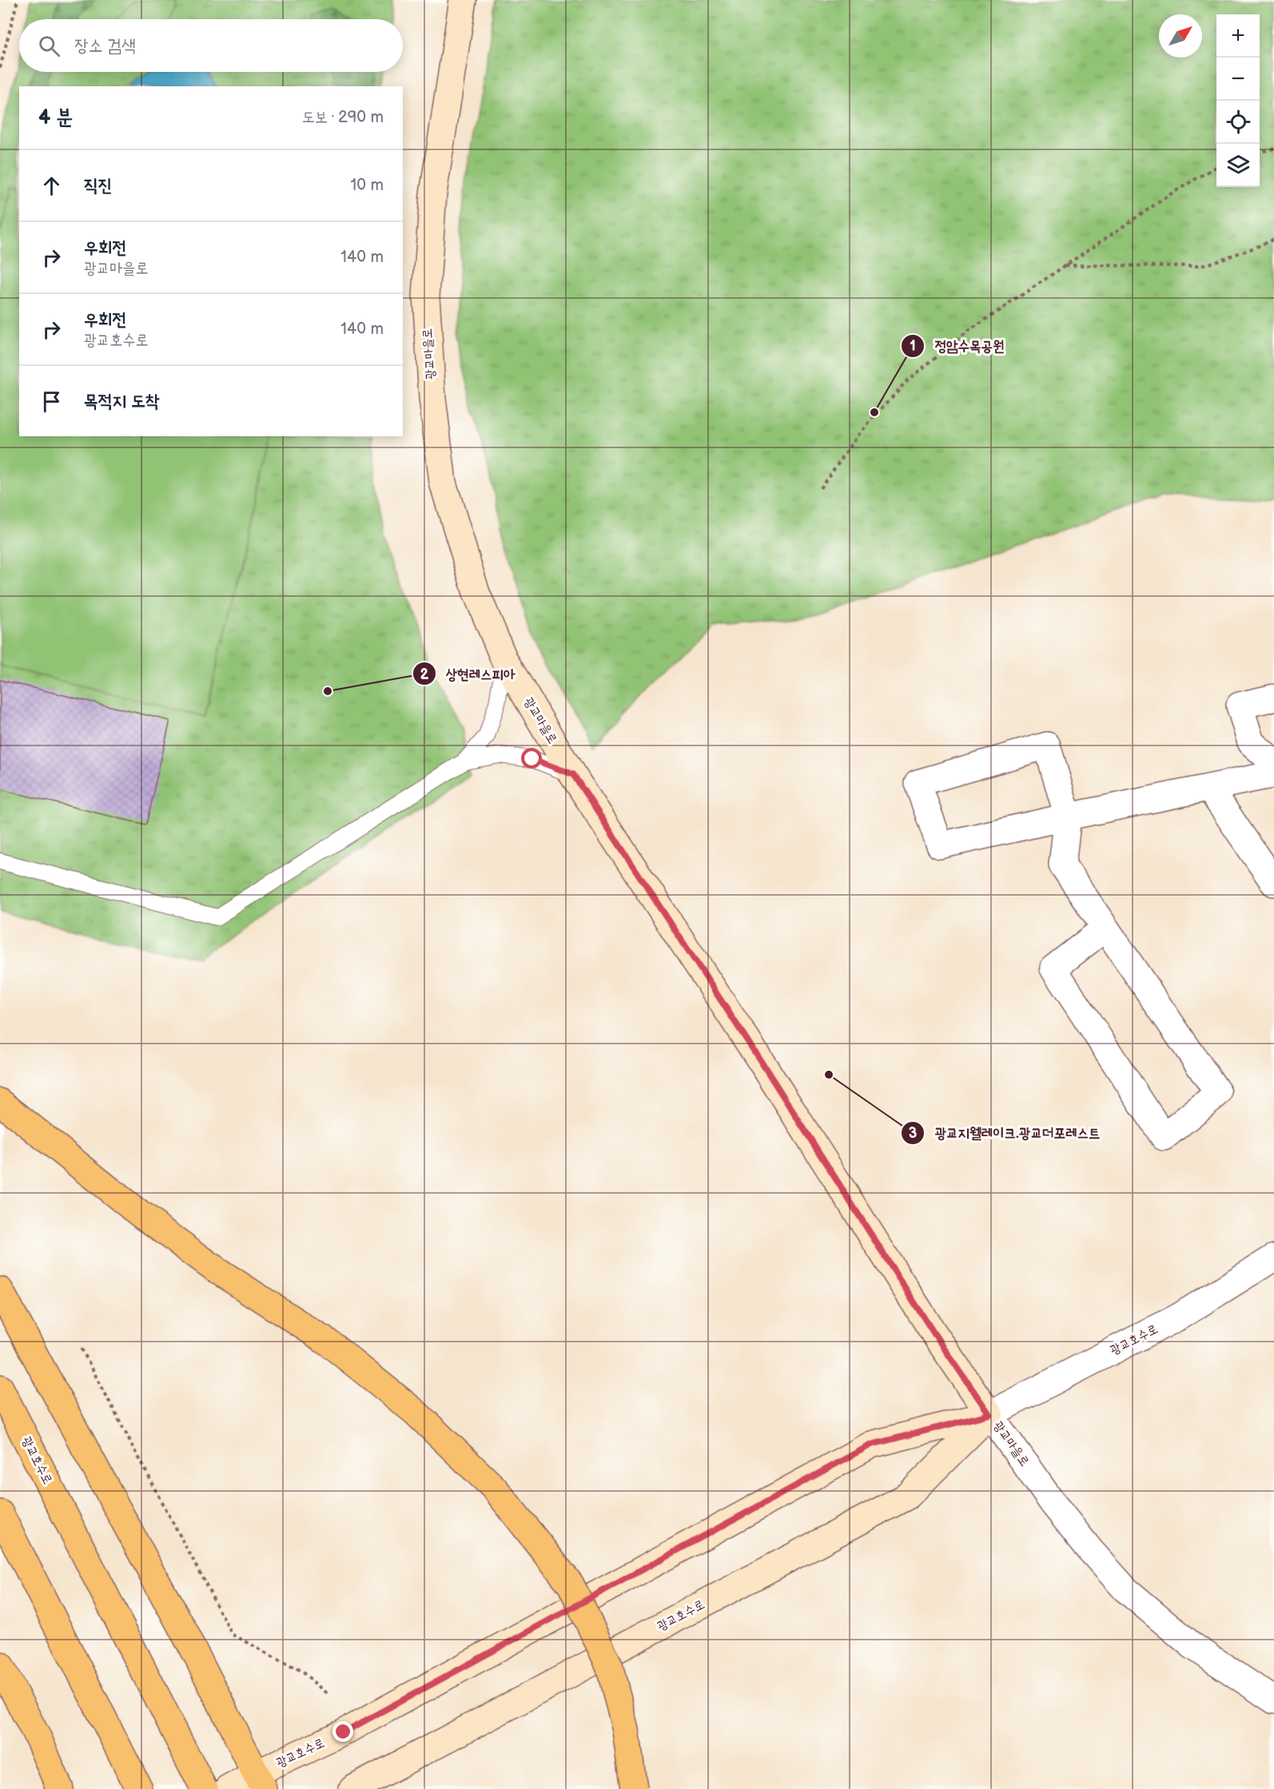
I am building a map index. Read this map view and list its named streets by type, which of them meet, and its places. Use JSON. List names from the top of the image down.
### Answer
{
  "streets": {
    "highway": ["광교호수로"],
    "main road": ["광교마을로"]
  },
  "crossings": [
    ["광교마을로", "광교호수로"]
  ],
  "places": ["정암수목공원", "상현레스피아", "광교지웰레이크.광교더포레스트"],
  "north": "top right",
  "page": {
    "map_buttons": ["+", "−"],
    "search": "장소 검색",
    "heading": ["4 분", "도보 · 290 m"],
    "list": [
      ["직진", "10 m"],
      ["우회전", "광교마을로", "140 m"],
      ["우회전", "광교호수로", "140 m"],
      "목적지 도착"
    ]
  }
}
